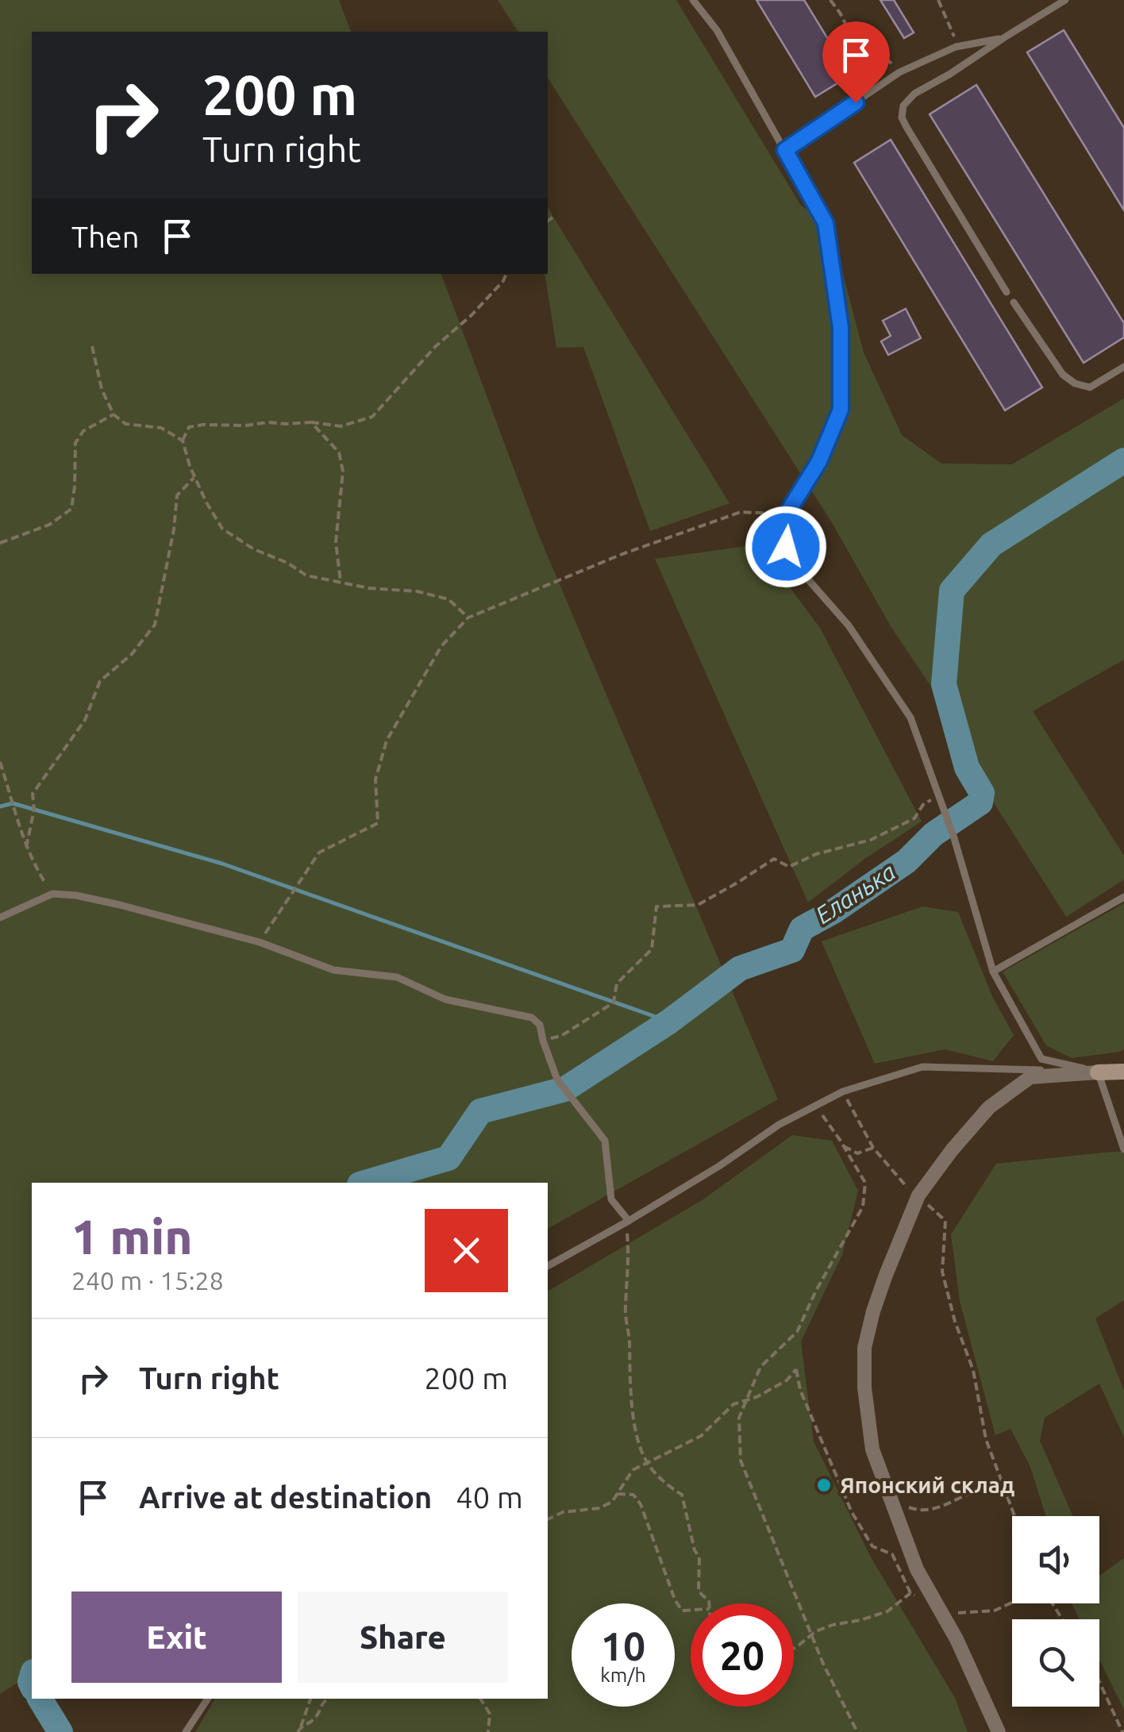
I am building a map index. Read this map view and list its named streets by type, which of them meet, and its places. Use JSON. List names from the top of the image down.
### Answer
{
  "water": ["Еланька"],
  "places": ["Японский склад"],
  "page": {
    "turn": ["200 m", "Turn right"],
    "then": "Then",
    "heading": ["1 min", "240 m · 15:28"],
    "list": [
      {
        "name": "Turn right",
        "value": "200 m"
      },
      {
        "name": "Arrive at destination",
        "value": "40 m"
      }
    ],
    "buttons": ["Exit", "Share"],
    "speed": "10 km/h",
    "limit": "20"
  }
}
